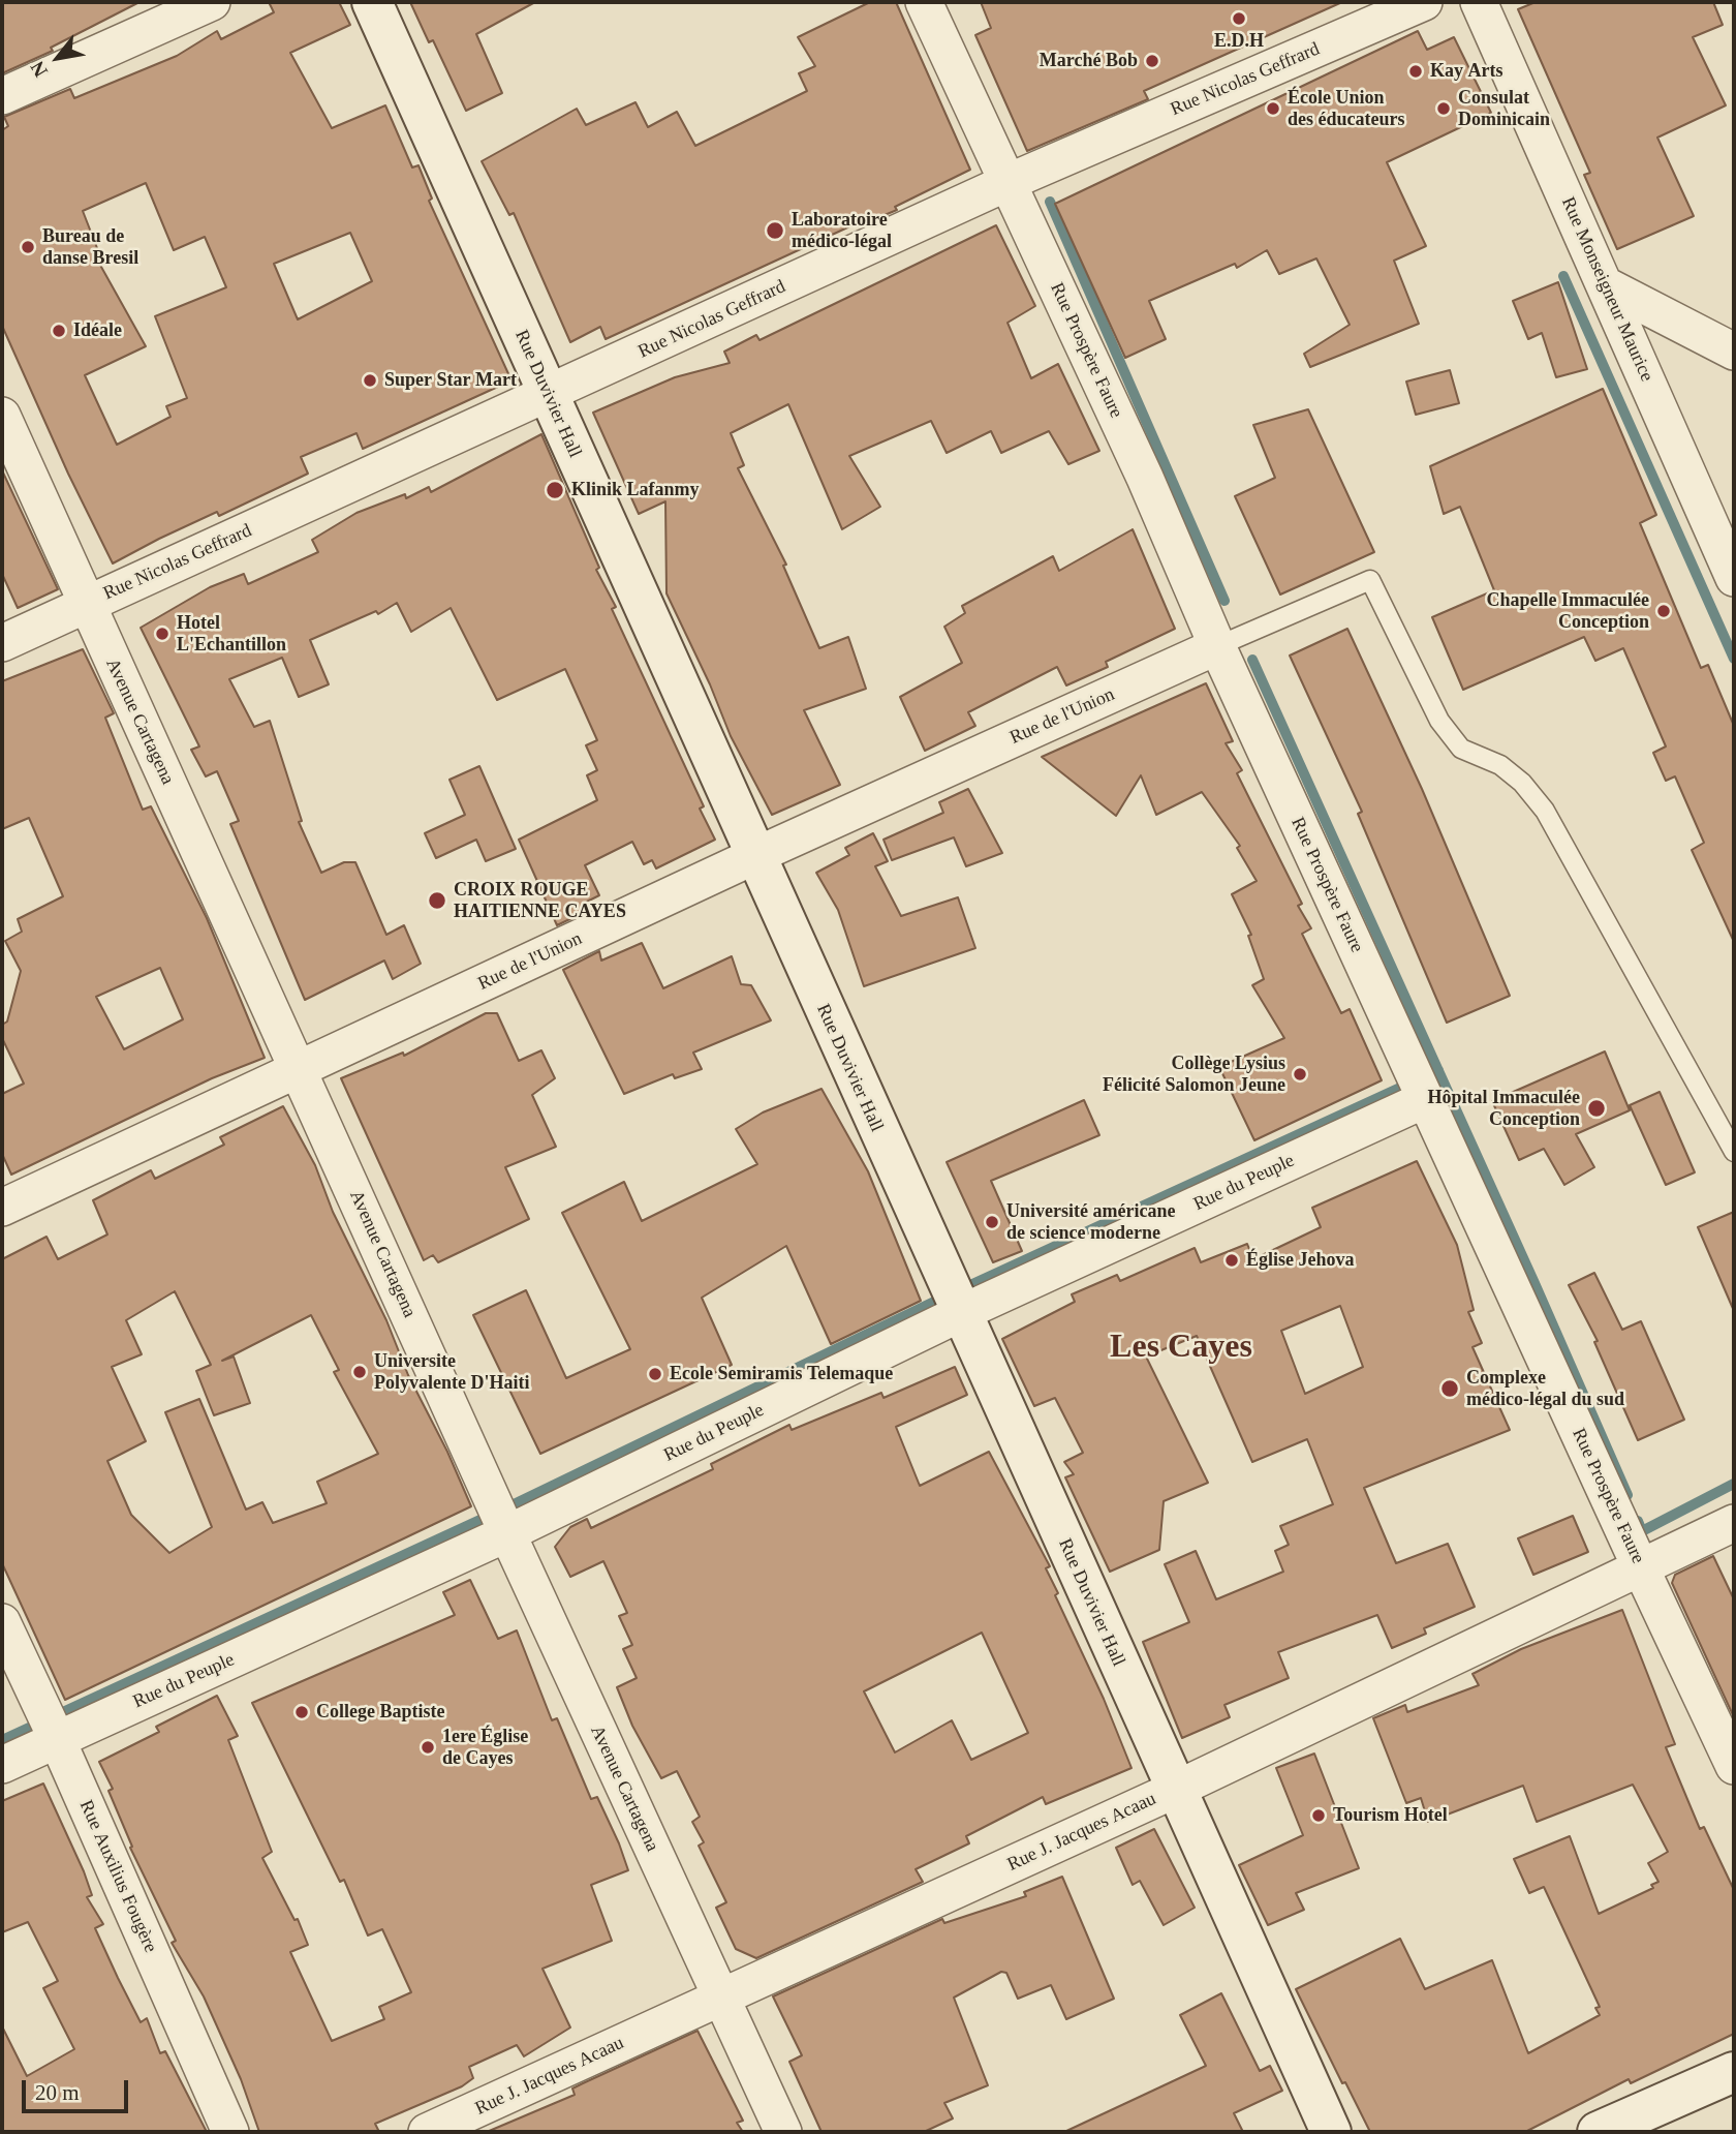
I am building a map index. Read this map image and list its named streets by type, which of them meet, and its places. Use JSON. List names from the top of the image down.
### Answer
{
  "streets": {
    "street": [
      "Rue Nicolas Geffrard",
      "Rue Monseigneur Maurice",
      "Rue Prospère Faure",
      "Rue Duvivier Hall",
      "Rue de l'Union",
      "Avenue Cartagena",
      "Rue du Peuple",
      "Rue J. Jacques Acaau",
      "Rue Auxilius Fougère"
    ]
  },
  "crossings": [
    ["Rue Nicolas Geffrard", "Rue Prospère Faure"],
    ["Rue Nicolas Geffrard", "Rue Duvivier Hall"],
    ["Rue Nicolas Geffrard", "Avenue Cartagena"],
    ["Rue Prospère Faure", "Rue de l'Union"],
    ["Rue Prospère Faure", "Rue du Peuple"],
    ["Rue Prospère Faure", "Rue J. Jacques Acaau"],
    ["Rue Duvivier Hall", "Rue de l'Union"],
    ["Rue Duvivier Hall", "Rue du Peuple"],
    ["Rue Duvivier Hall", "Rue J. Jacques Acaau"],
    ["Rue de l'Union", "Avenue Cartagena"],
    ["Avenue Cartagena", "Rue du Peuple"],
    ["Avenue Cartagena", "Rue J. Jacques Acaau"],
    ["Rue du Peuple", "Rue Auxilius Fougère"]
  ],
  "districts": ["Les Cayes"],
  "places": [
    "E.D.H",
    "Marché Bob",
    "Kay Arts",
    "École Union des éducateurs",
    "Consulat Dominicain",
    "Laboratoire médico-légal",
    "Bureau de danse Bresil",
    "Idéale",
    "Super Star Mart",
    "Klinik Lafanmy",
    "Chapelle Immaculée Conception",
    "Hotel L'Echantillon",
    "CROIX ROUGE HAITIENNE CAYES",
    "Collège Lysius Félicité Salomon Jeune",
    "Hôpital Immaculée Conception",
    "Université américane de science moderne",
    "Église Jehova",
    "Universite Polyvalente D'Haiti",
    "Ecole Semiramis Telemaque",
    "Complexe médico-légal du sud",
    "College Baptiste",
    "1ere Église de Cayes",
    "Tourism Hotel"
  ],
  "scale_bar": "20 m",
  "north": "bottom left"
}
